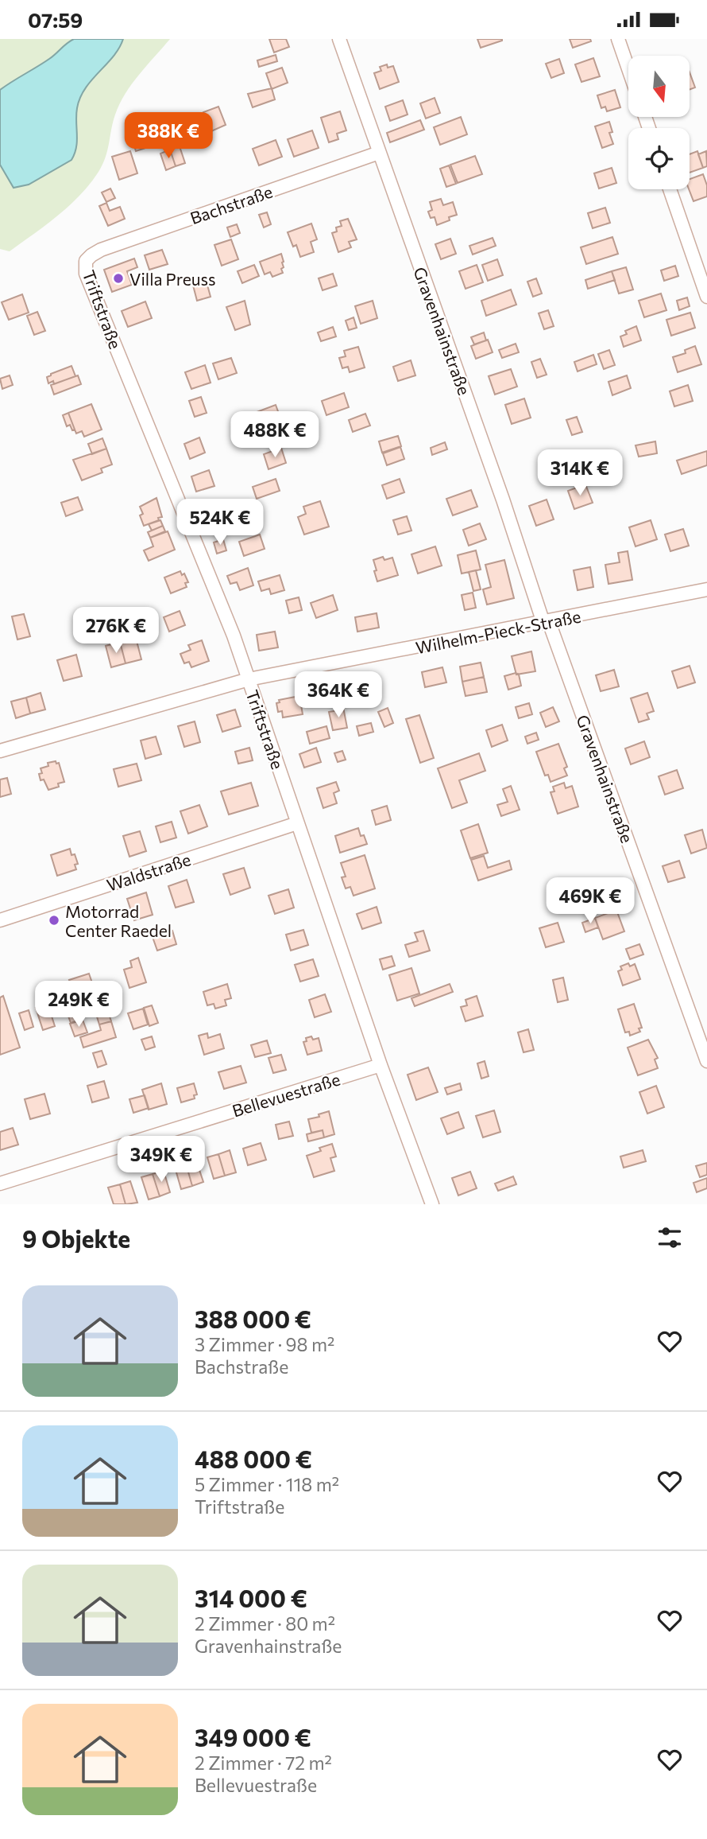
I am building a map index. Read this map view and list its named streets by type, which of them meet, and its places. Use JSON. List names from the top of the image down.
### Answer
{
  "streets": {
    "street": [
      "Bachstraße",
      "Triftstraße",
      "Gravenhainstraße",
      "Wilhelm-Pieck-Straße",
      "Waldstraße",
      "Bellevuestraße"
    ]
  },
  "crossings": [
    ["Bachstraße", "Triftstraße"],
    ["Bachstraße", "Gravenhainstraße"],
    ["Triftstraße", "Wilhelm-Pieck-Straße"],
    ["Triftstraße", "Waldstraße"],
    ["Triftstraße", "Bellevuestraße"],
    ["Gravenhainstraße", "Wilhelm-Pieck-Straße"]
  ],
  "places": ["Villa Preuss", "Motorrad Center Raedel"],
  "north": "bottom",
  "page": {
    "status": "07:59",
    "price": [
      "388K €",
      "488K €",
      "314K €",
      "524K €",
      "276K €",
      "364K €",
      "469K €",
      "249K €",
      "349K €"
    ],
    "heading": "9 Objekte",
    "list": [
      {
        "name": "388 000 €",
        "note": "3 Zimmer · 98 m² · Bachstraße"
      },
      {
        "name": "488 000 €",
        "note": "5 Zimmer · 118 m² · Triftstraße"
      },
      {
        "name": "314 000 €",
        "note": "2 Zimmer · 80 m² · Gravenhainstraße"
      },
      {
        "name": "349 000 €",
        "note": "2 Zimmer · 72 m² · Bellevuestraße"
      }
    ]
  }
}
